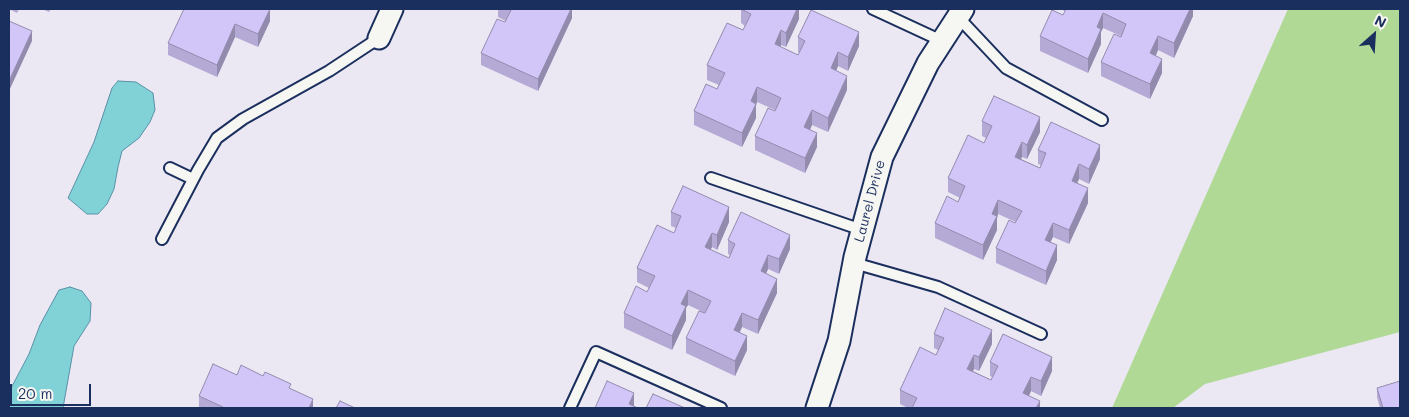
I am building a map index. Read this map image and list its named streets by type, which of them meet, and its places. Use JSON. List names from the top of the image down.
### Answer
{
  "streets": {
    "street": ["Laurel Drive"]
  },
  "scale_bar": "20 m",
  "north": "top right"
}
